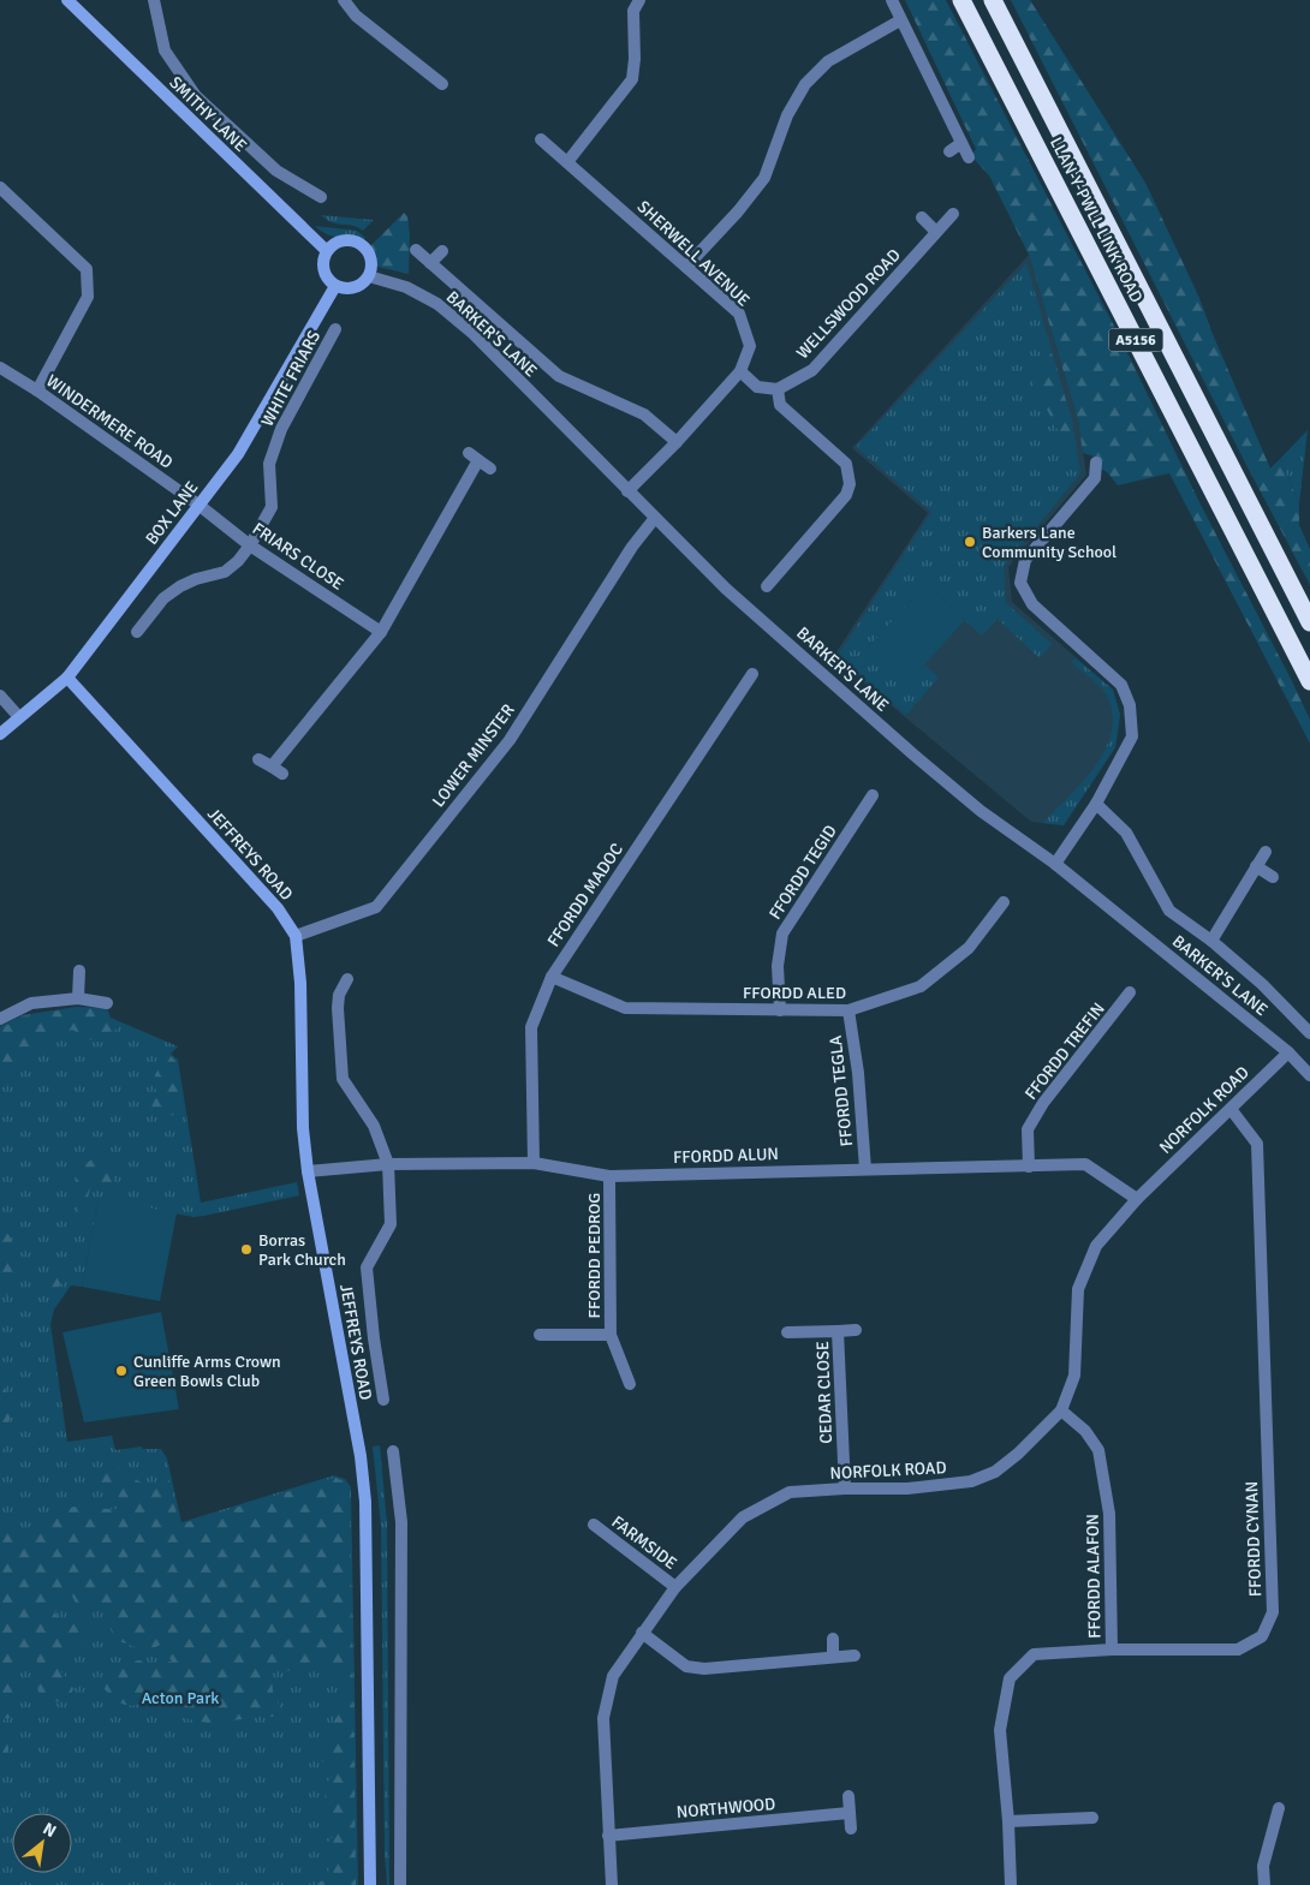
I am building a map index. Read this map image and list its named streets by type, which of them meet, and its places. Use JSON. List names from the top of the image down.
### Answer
{
  "streets": {
    "highway": ["LLAN-Y-PWLL LINK ROAD", "A5156"],
    "street": [
      "SMITHY LANE",
      "SHERWELL AVENUE",
      "WELLSWOOD ROAD",
      "BARKER'S LANE",
      "WHITE FRIARS",
      "WINDERMERE ROAD",
      "BOX LANE",
      "FRIARS CLOSE",
      "LOWER MINSTER",
      "JEFFREYS ROAD",
      "FFORDD TEGID",
      "FFORDD MADOC",
      "FFORDD ALED",
      "FFORDD TREFIN",
      "FFORDD TEGLA",
      "NORFOLK ROAD",
      "FFORDD ALUN",
      "FFORDD PEDROG",
      "CEDAR CLOSE",
      "FFORDD CYNAN",
      "FARMSIDE",
      "FFORDD ALAFON",
      "NORTHWOOD"
    ]
  },
  "crossings": [
    ["SMITHY LANE", "BARKER'S LANE"],
    ["SMITHY LANE", "BOX LANE"],
    ["SHERWELL AVENUE", "BARKER'S LANE"],
    ["BARKER'S LANE", "BOX LANE"],
    ["BARKER'S LANE", "LOWER MINSTER"],
    ["BARKER'S LANE", "NORFOLK ROAD"],
    ["WHITE FRIARS", "FRIARS CLOSE"],
    ["WINDERMERE ROAD", "BOX LANE"],
    ["WINDERMERE ROAD", "FRIARS CLOSE"],
    ["BOX LANE", "FRIARS CLOSE"],
    ["BOX LANE", "JEFFREYS ROAD"],
    ["LOWER MINSTER", "JEFFREYS ROAD"],
    ["JEFFREYS ROAD", "FFORDD ALUN"],
    ["FFORDD TEGID", "FFORDD ALED"],
    ["FFORDD MADOC", "FFORDD ALED"],
    ["FFORDD MADOC", "FFORDD ALUN"],
    ["FFORDD ALED", "FFORDD TEGLA"],
    ["FFORDD TREFIN", "FFORDD ALUN"],
    ["FFORDD TEGLA", "FFORDD ALUN"],
    ["NORFOLK ROAD", "FFORDD ALUN"],
    ["NORFOLK ROAD", "CEDAR CLOSE"],
    ["NORFOLK ROAD", "FFORDD CYNAN"],
    ["NORFOLK ROAD", "FARMSIDE"],
    ["NORFOLK ROAD", "FFORDD ALAFON"],
    ["NORFOLK ROAD", "NORTHWOOD"],
    ["FFORDD ALUN", "FFORDD PEDROG"],
    ["FFORDD CYNAN", "FFORDD ALAFON"]
  ],
  "parks": ["Acton Park"],
  "places": ["Barkers Lane Community School", "Borras Park Church", "Cunliffe Arms Crown Green Bowls Club"],
  "north": "top right"
}
